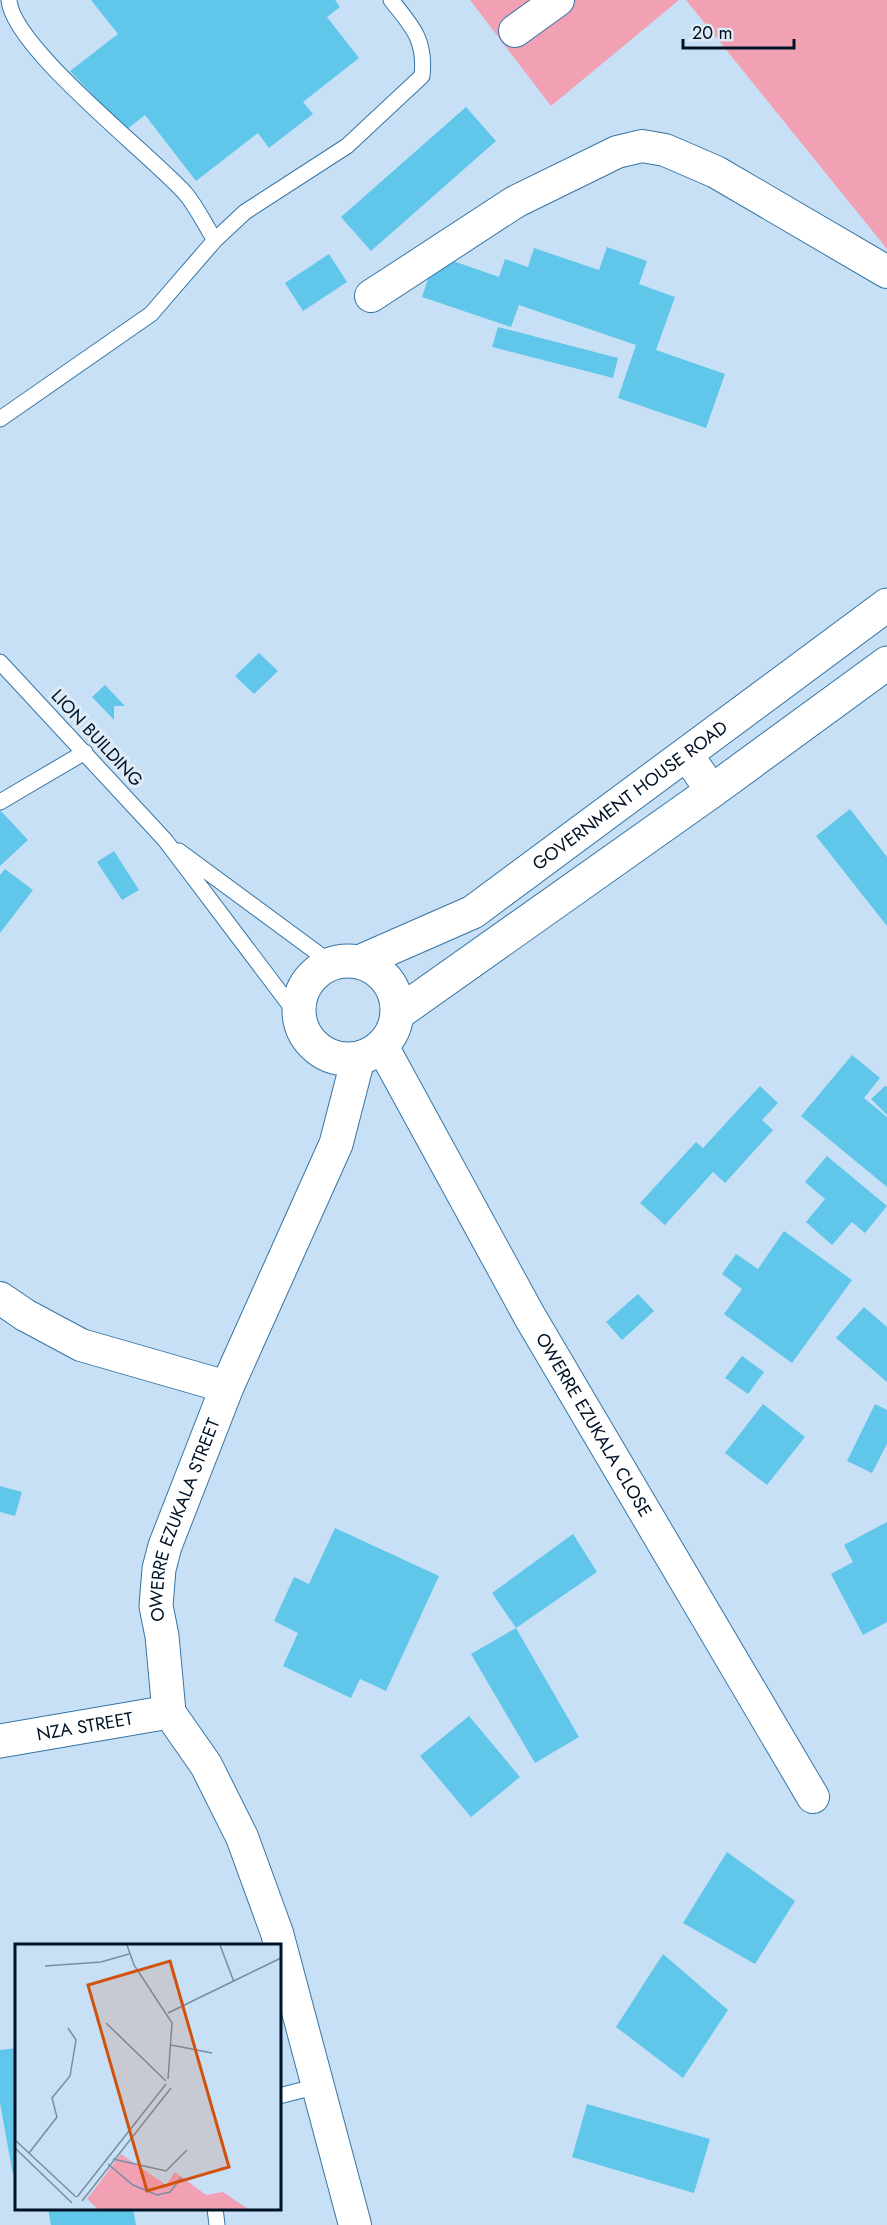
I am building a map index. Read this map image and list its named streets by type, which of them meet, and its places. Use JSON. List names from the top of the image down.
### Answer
{
  "streets": {
    "street": [
      "GOVERNMENT HOUSE ROAD",
      "OWERRE EZUKALA CLOSE",
      "OWERRE EZUKALA STREET",
      "NZA STREET"
    ],
    "lane": ["LION BUILDING"]
  },
  "crossings": [
    ["LION BUILDING", "GOVERNMENT HOUSE ROAD"],
    ["LION BUILDING", "OWERRE EZUKALA CLOSE"],
    ["LION BUILDING", "OWERRE EZUKALA STREET"],
    ["GOVERNMENT HOUSE ROAD", "OWERRE EZUKALA CLOSE"],
    ["GOVERNMENT HOUSE ROAD", "OWERRE EZUKALA STREET"],
    ["OWERRE EZUKALA CLOSE", "OWERRE EZUKALA STREET"],
    ["OWERRE EZUKALA STREET", "NZA STREET"]
  ],
  "scale_bar": "20 m"
}
